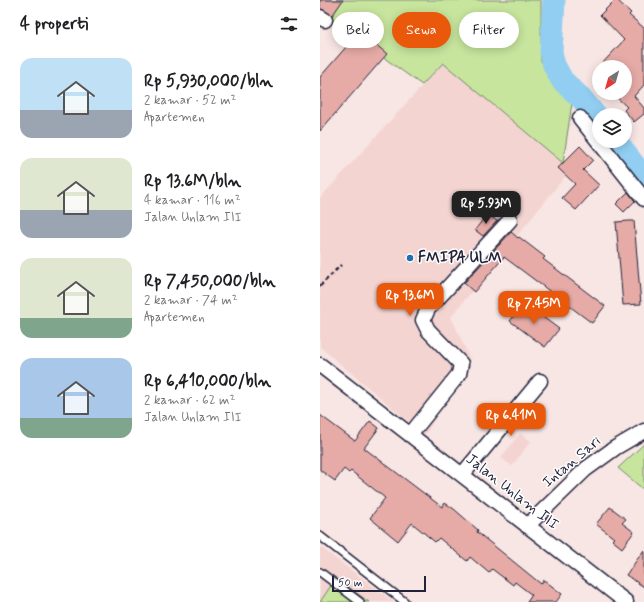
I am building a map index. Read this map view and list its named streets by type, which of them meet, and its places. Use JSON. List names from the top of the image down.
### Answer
{
  "streets": {
    "street": ["Intan Sari", "Jalan Unlam III"]
  },
  "crossings": [
    ["Intan Sari", "Jalan Unlam III"]
  ],
  "places": ["FMIPA ULM"],
  "scale_bar": "50 m",
  "north": "bottom left",
  "page": {
    "heading": "4 properti",
    "chip": ["Beli", "Sewa", "Filter"],
    "list": [
      {
        "name": "Rp 5,930,000/bln",
        "note": "2 kamar · 52 m² · Apartemen"
      },
      {
        "name": "Rp 13.6M/bln",
        "note": "4 kamar · 116 m² · Jalan Unlam III"
      },
      {
        "name": "Rp 7,450,000/bln",
        "note": "2 kamar · 74 m² · Apartemen"
      },
      {
        "name": "Rp 6,410,000/bln",
        "note": "2 kamar · 62 m² · Jalan Unlam III"
      }
    ],
    "price": [
      "Rp 5.93M",
      "Rp 13.6M",
      "Rp 7.45M",
      "Rp 6.41M"
    ],
    "scale": "50 m"
  }
}
